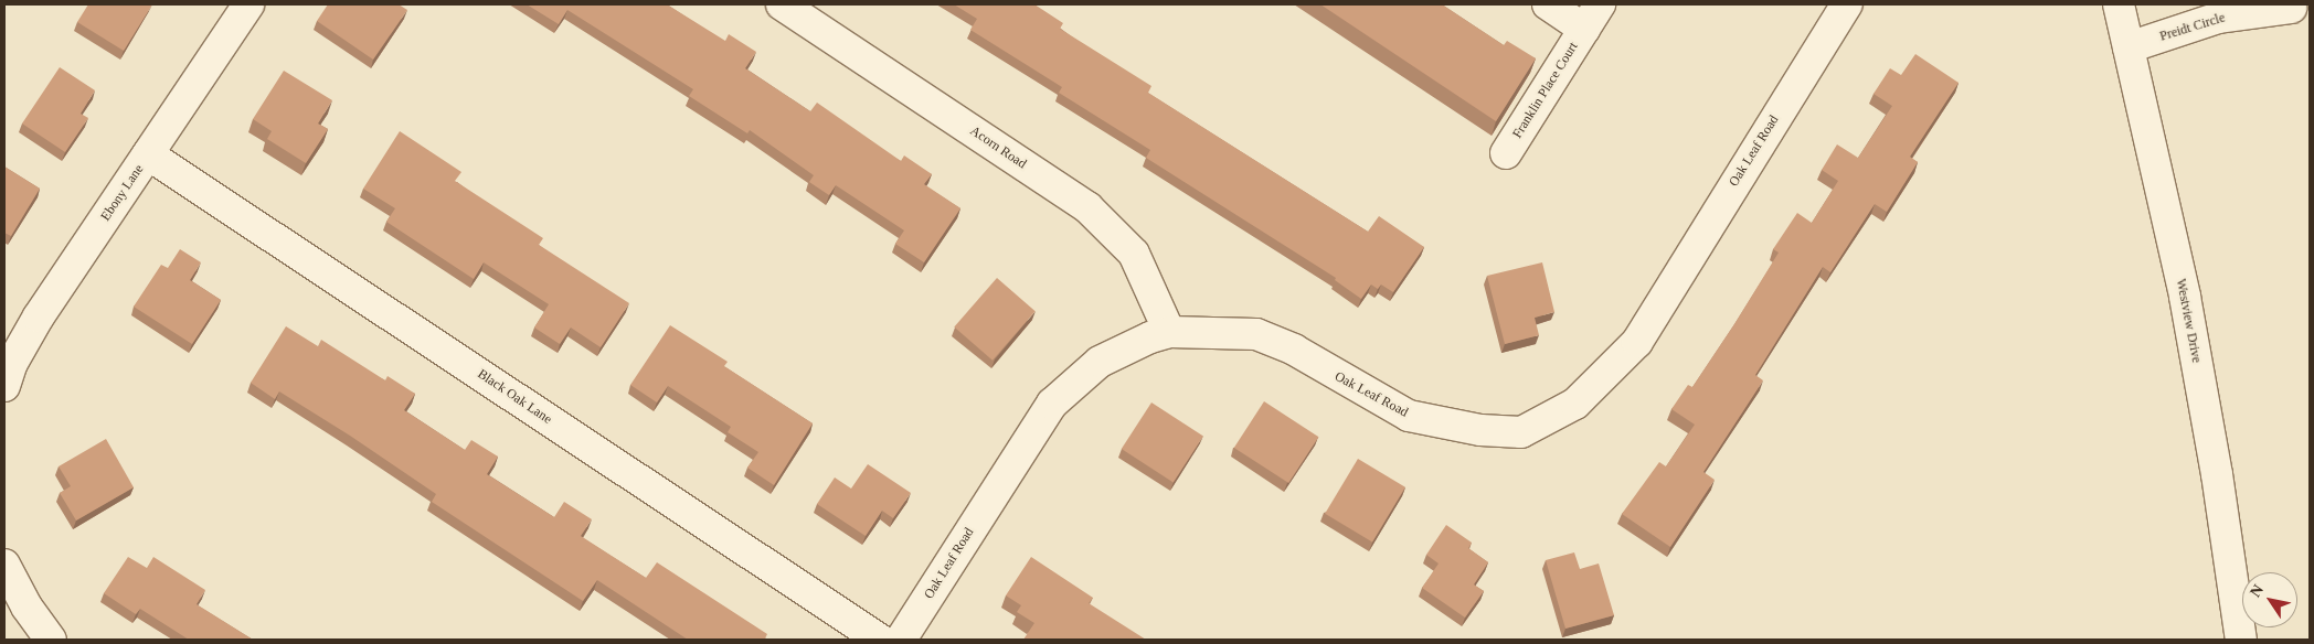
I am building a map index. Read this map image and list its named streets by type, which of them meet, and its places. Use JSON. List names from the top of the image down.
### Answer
{
  "streets": {
    "street": [
      "Preidt Circle",
      "Franklin Place Court",
      "Acorn Road",
      "Oak Leaf Road",
      "Ebony Lane",
      "Westview Drive",
      "Black Oak Lane"
    ]
  },
  "crossings": [
    ["Preidt Circle", "Westview Drive"],
    ["Acorn Road", "Oak Leaf Road"],
    ["Ebony Lane", "Black Oak Lane"]
  ],
  "north": "top left"
}
